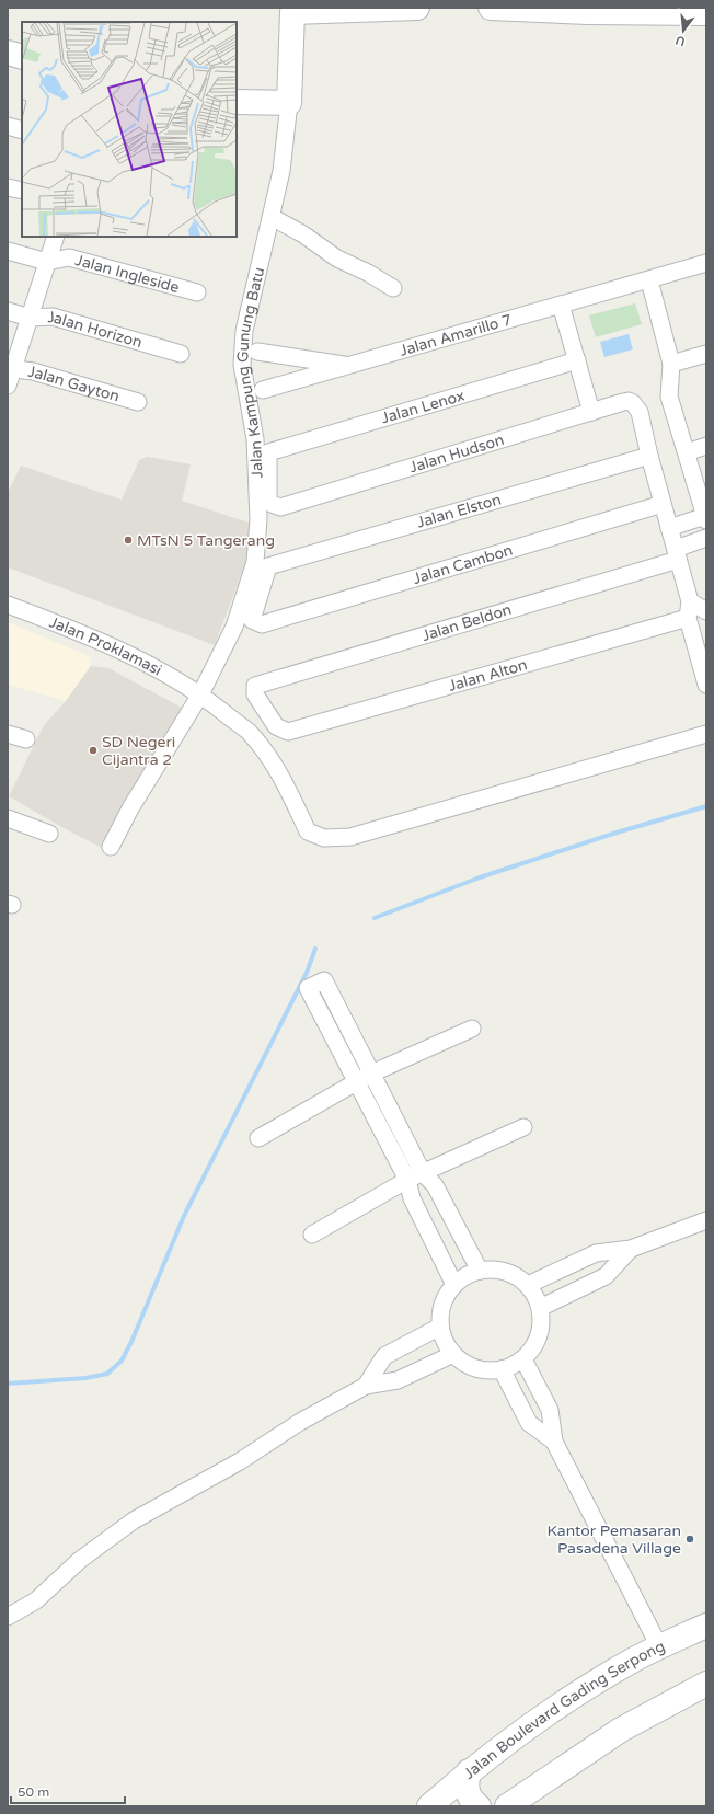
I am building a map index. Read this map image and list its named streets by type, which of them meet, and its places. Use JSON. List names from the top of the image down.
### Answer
{
  "streets": {
    "main road": ["Jalan Boulevard Gading Serpong"],
    "street": [
      "Jalan Ingleside",
      "Jalan Horizon",
      "Jalan Amarillo 7",
      "Jalan Kampung Gunung Batu",
      "Jalan Gayton",
      "Jalan Lenox",
      "Jalan Hudson",
      "Jalan Elston",
      "Jalan Cambon",
      "Jalan Beldon",
      "Jalan Proklamasi",
      "Jalan Alton"
    ]
  },
  "crossings": [
    ["Jalan Kampung Gunung Batu", "Jalan Proklamasi"],
    ["Jalan Lenox", "Jalan Hudson"],
    ["Jalan Hudson", "Jalan Elston"],
    ["Jalan Elston", "Jalan Cambon"],
    ["Jalan Beldon", "Jalan Alton"]
  ],
  "places": ["MTsN 5 Tangerang", "SD Negeri Cijantra 2", "Kantor Pemasaran Pasadena Village"],
  "scale_bar": "50 m",
  "north": "bottom"
}
